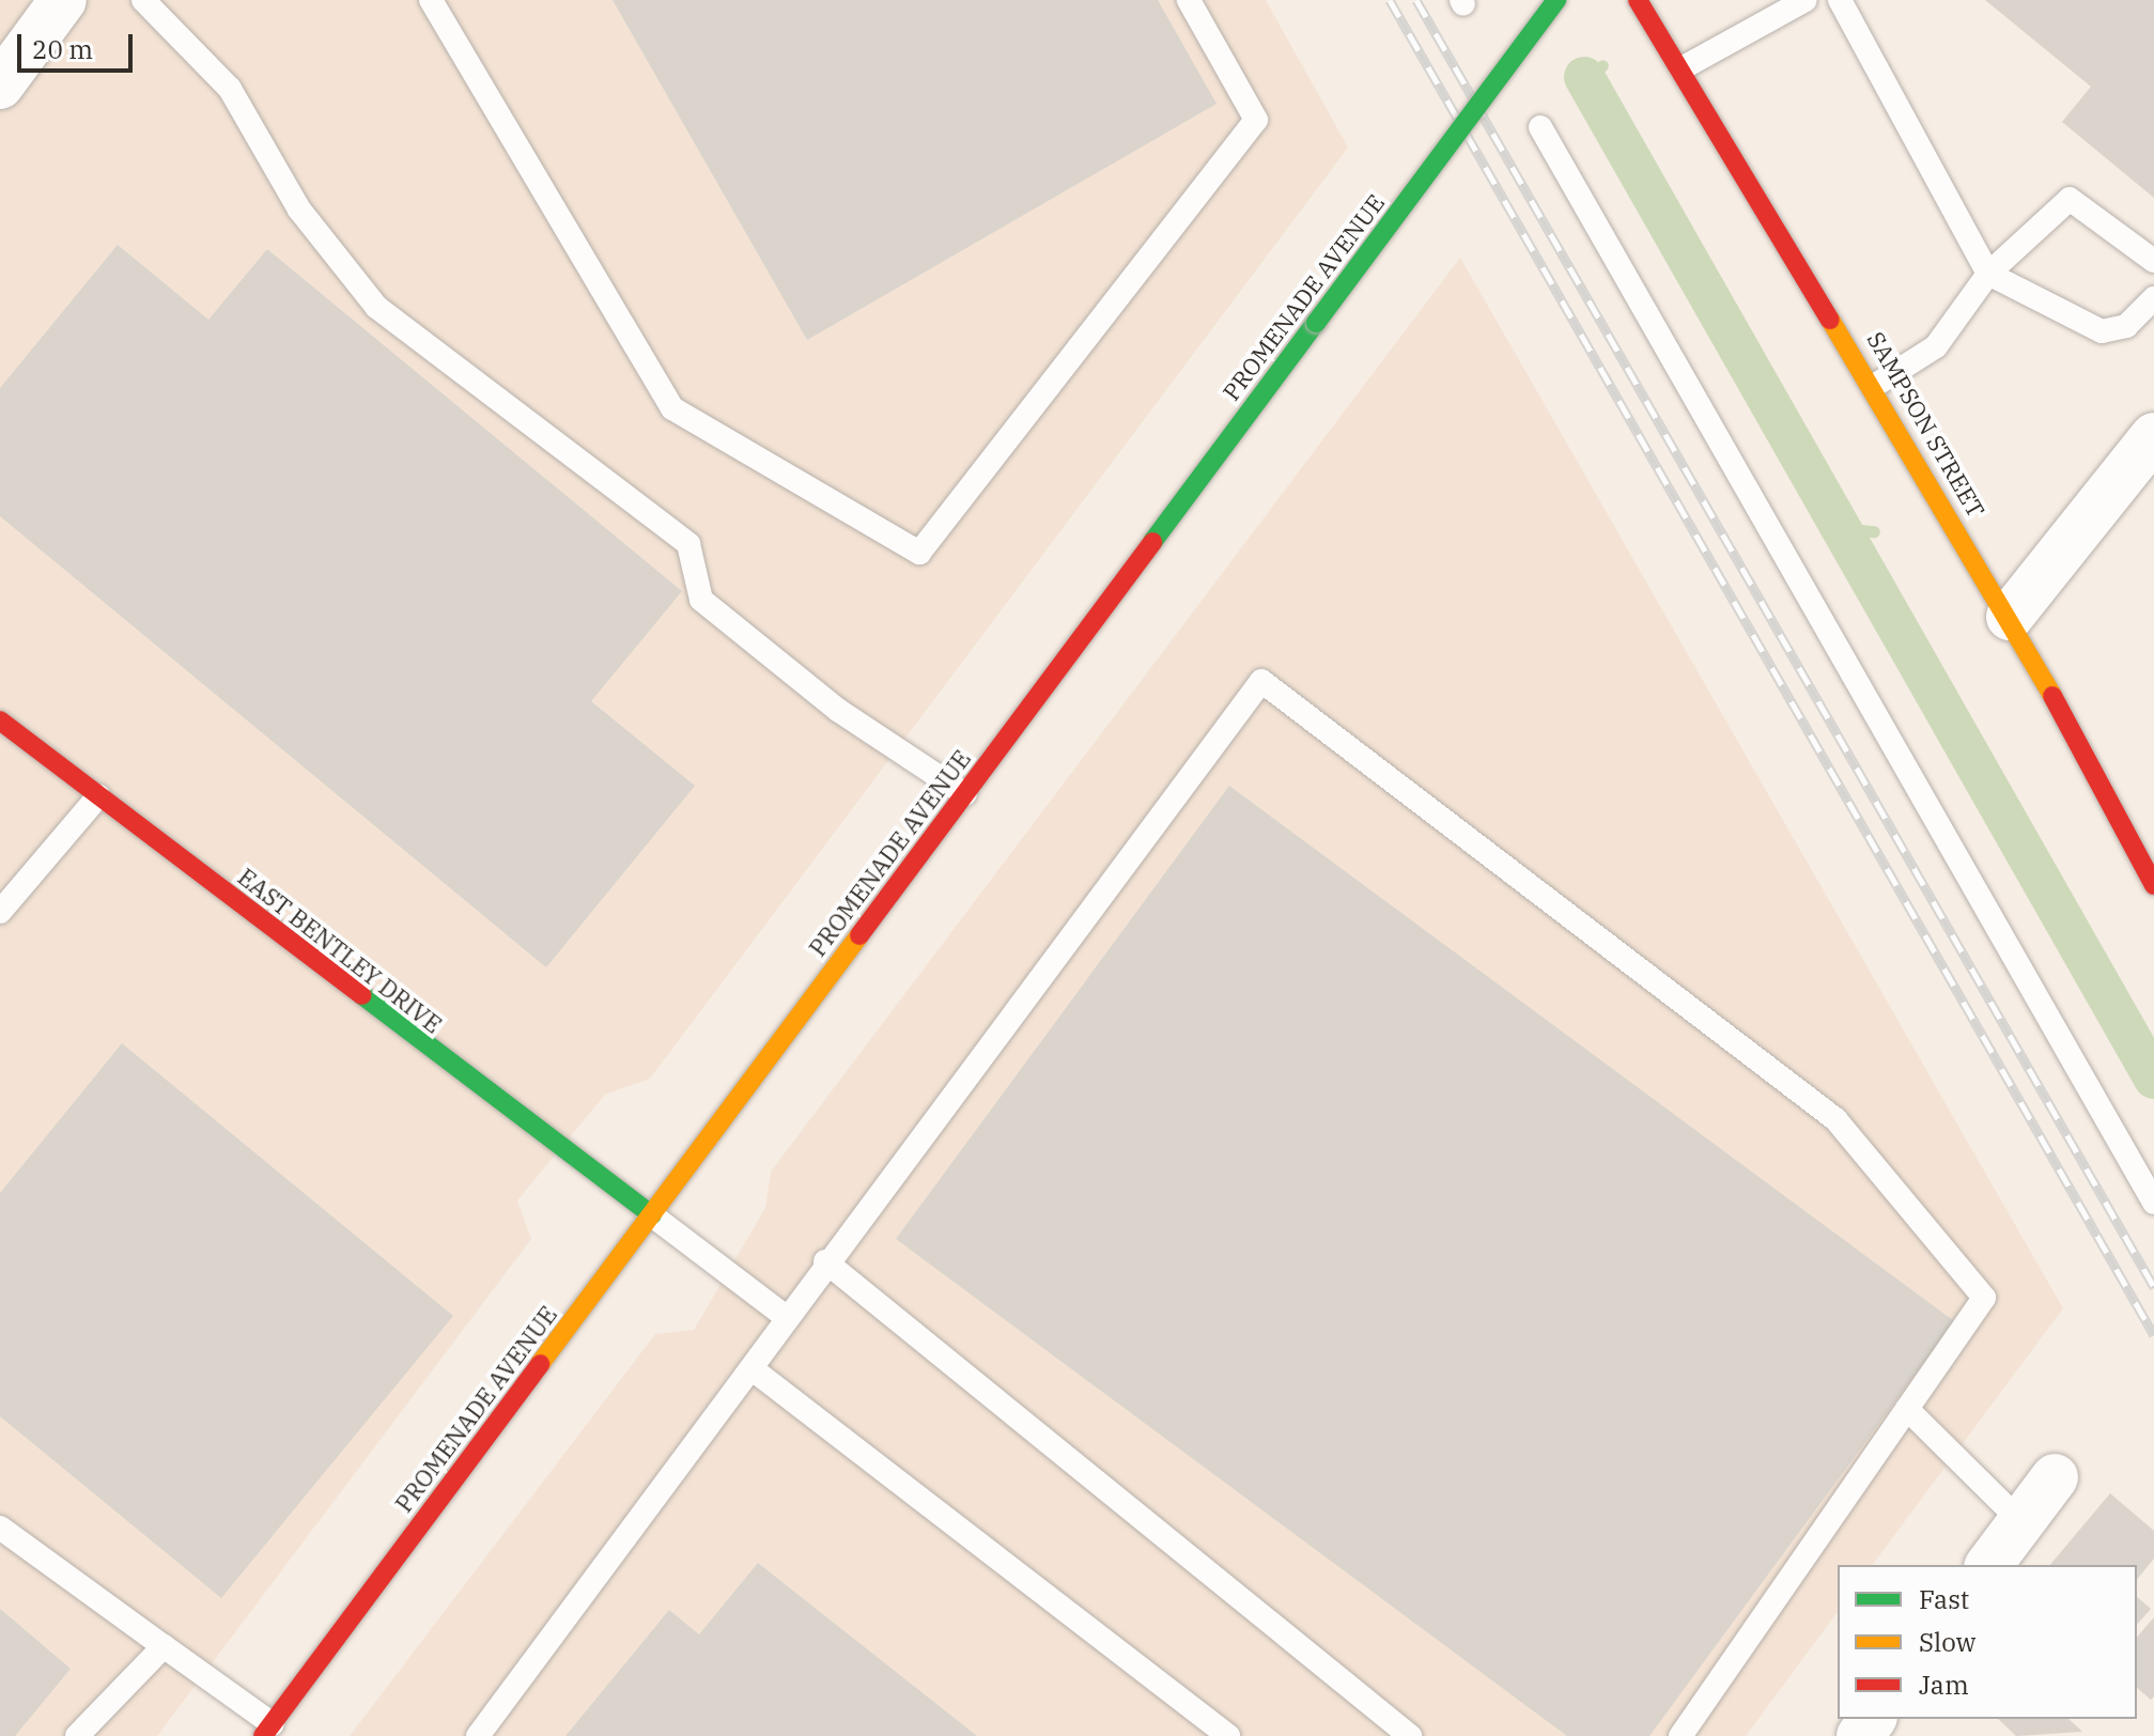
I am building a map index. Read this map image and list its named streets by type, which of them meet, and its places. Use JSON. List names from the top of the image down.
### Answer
{
  "streets": {
    "main road": ["PROMENADE AVENUE", "SAMPSON STREET", "EAST BENTLEY DRIVE"]
  },
  "crossings": [
    ["PROMENADE AVENUE", "EAST BENTLEY DRIVE"]
  ],
  "legend": ["Fast", "Slow", "Jam"],
  "scale_bar": "20 m"
}
